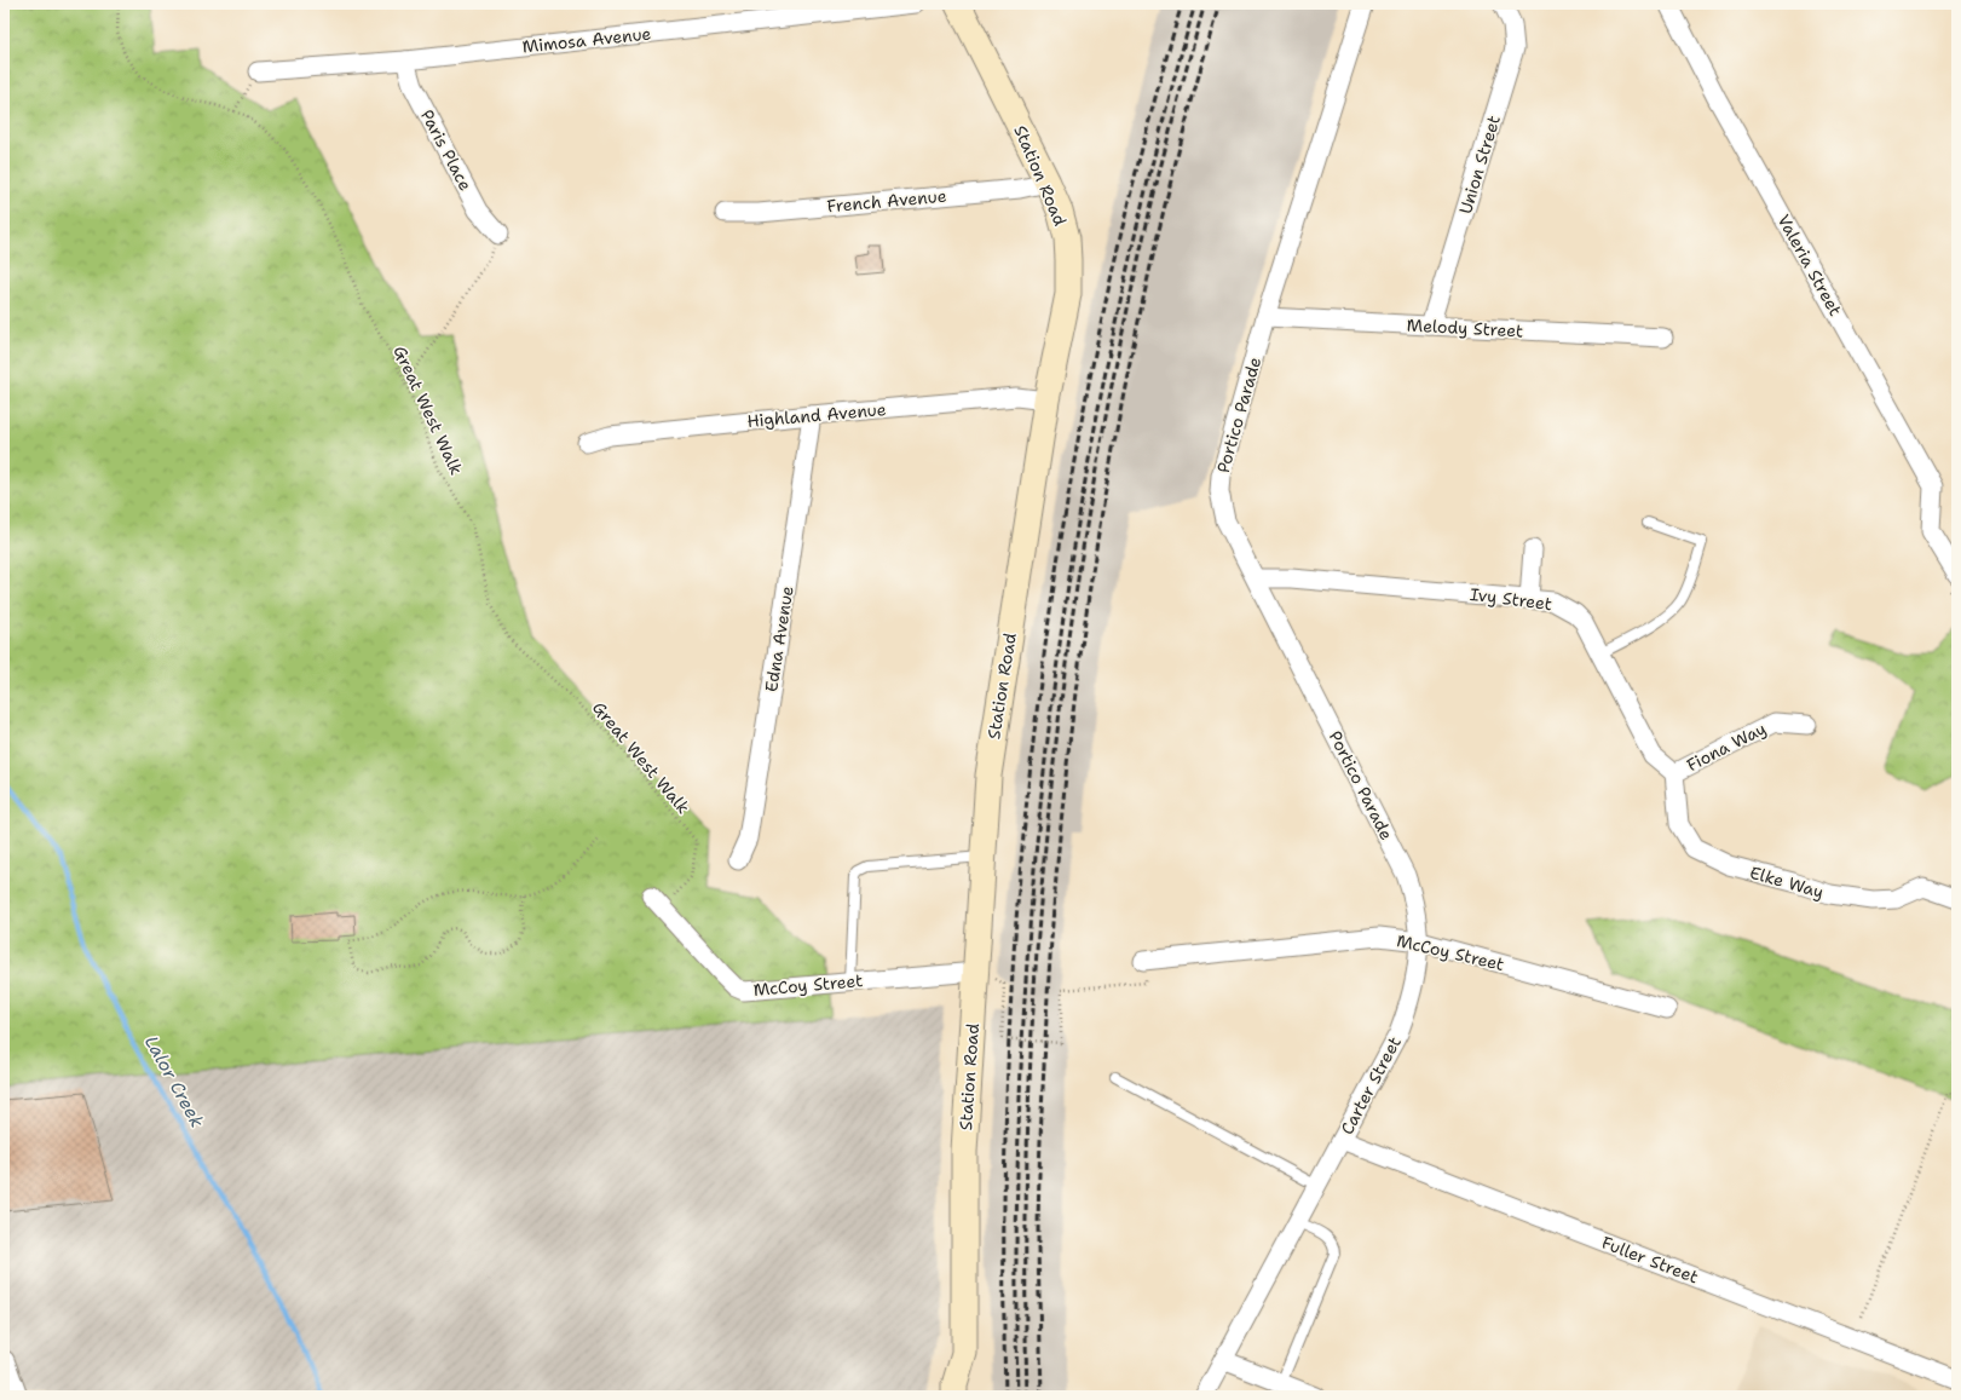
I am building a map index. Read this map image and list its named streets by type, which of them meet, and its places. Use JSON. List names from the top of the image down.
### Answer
{
  "streets": {
    "main road": ["Station Road"],
    "street": [
      "Mimosa Avenue",
      "Paris Place",
      "Union Street",
      "French Avenue",
      "Valeria Street",
      "Melody Street",
      "Highland Avenue",
      "Portico Parade",
      "Ivy Street",
      "Edna Avenue",
      "Fiona Way",
      "Elke Way",
      "McCoy Street",
      "Carter Street",
      "Fuller Street"
    ],
    "path": ["Great West Walk"]
  },
  "crossings": [
    ["Mimosa Avenue", "Paris Place"],
    ["Union Street", "Melody Street"],
    ["Station Road", "French Avenue"],
    ["Station Road", "Highland Avenue"],
    ["Station Road", "McCoy Street"],
    ["Melody Street", "Portico Parade"],
    ["Great West Walk", "McCoy Street"],
    ["Highland Avenue", "Edna Avenue"],
    ["Portico Parade", "Ivy Street"],
    ["Portico Parade", "McCoy Street"],
    ["Portico Parade", "Carter Street"],
    ["Ivy Street", "Fiona Way"],
    ["Ivy Street", "Elke Way"],
    ["Fiona Way", "Elke Way"],
    ["McCoy Street", "Carter Street"],
    ["Carter Street", "Fuller Street"]
  ],
  "water": ["Lalor Creek"]
}
